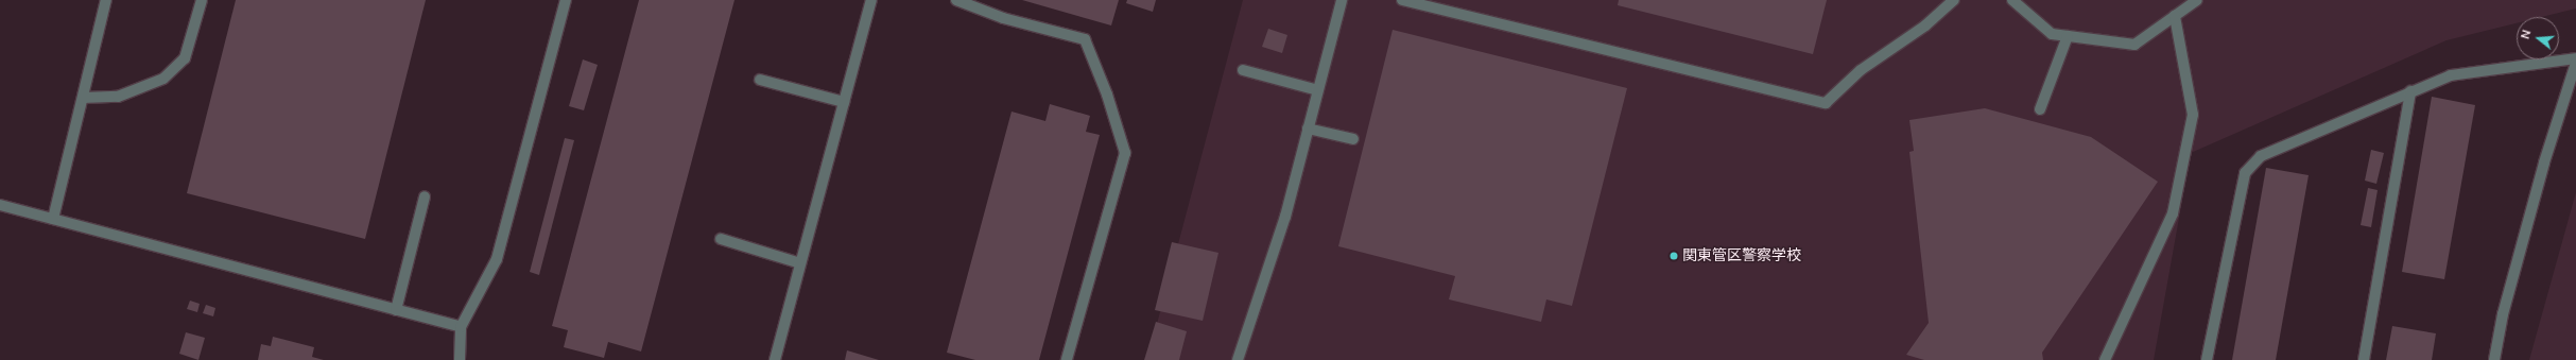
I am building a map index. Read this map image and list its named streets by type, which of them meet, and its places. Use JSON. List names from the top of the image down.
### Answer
{
  "places": ["関東管区警察学校"],
  "north": "left"
}
